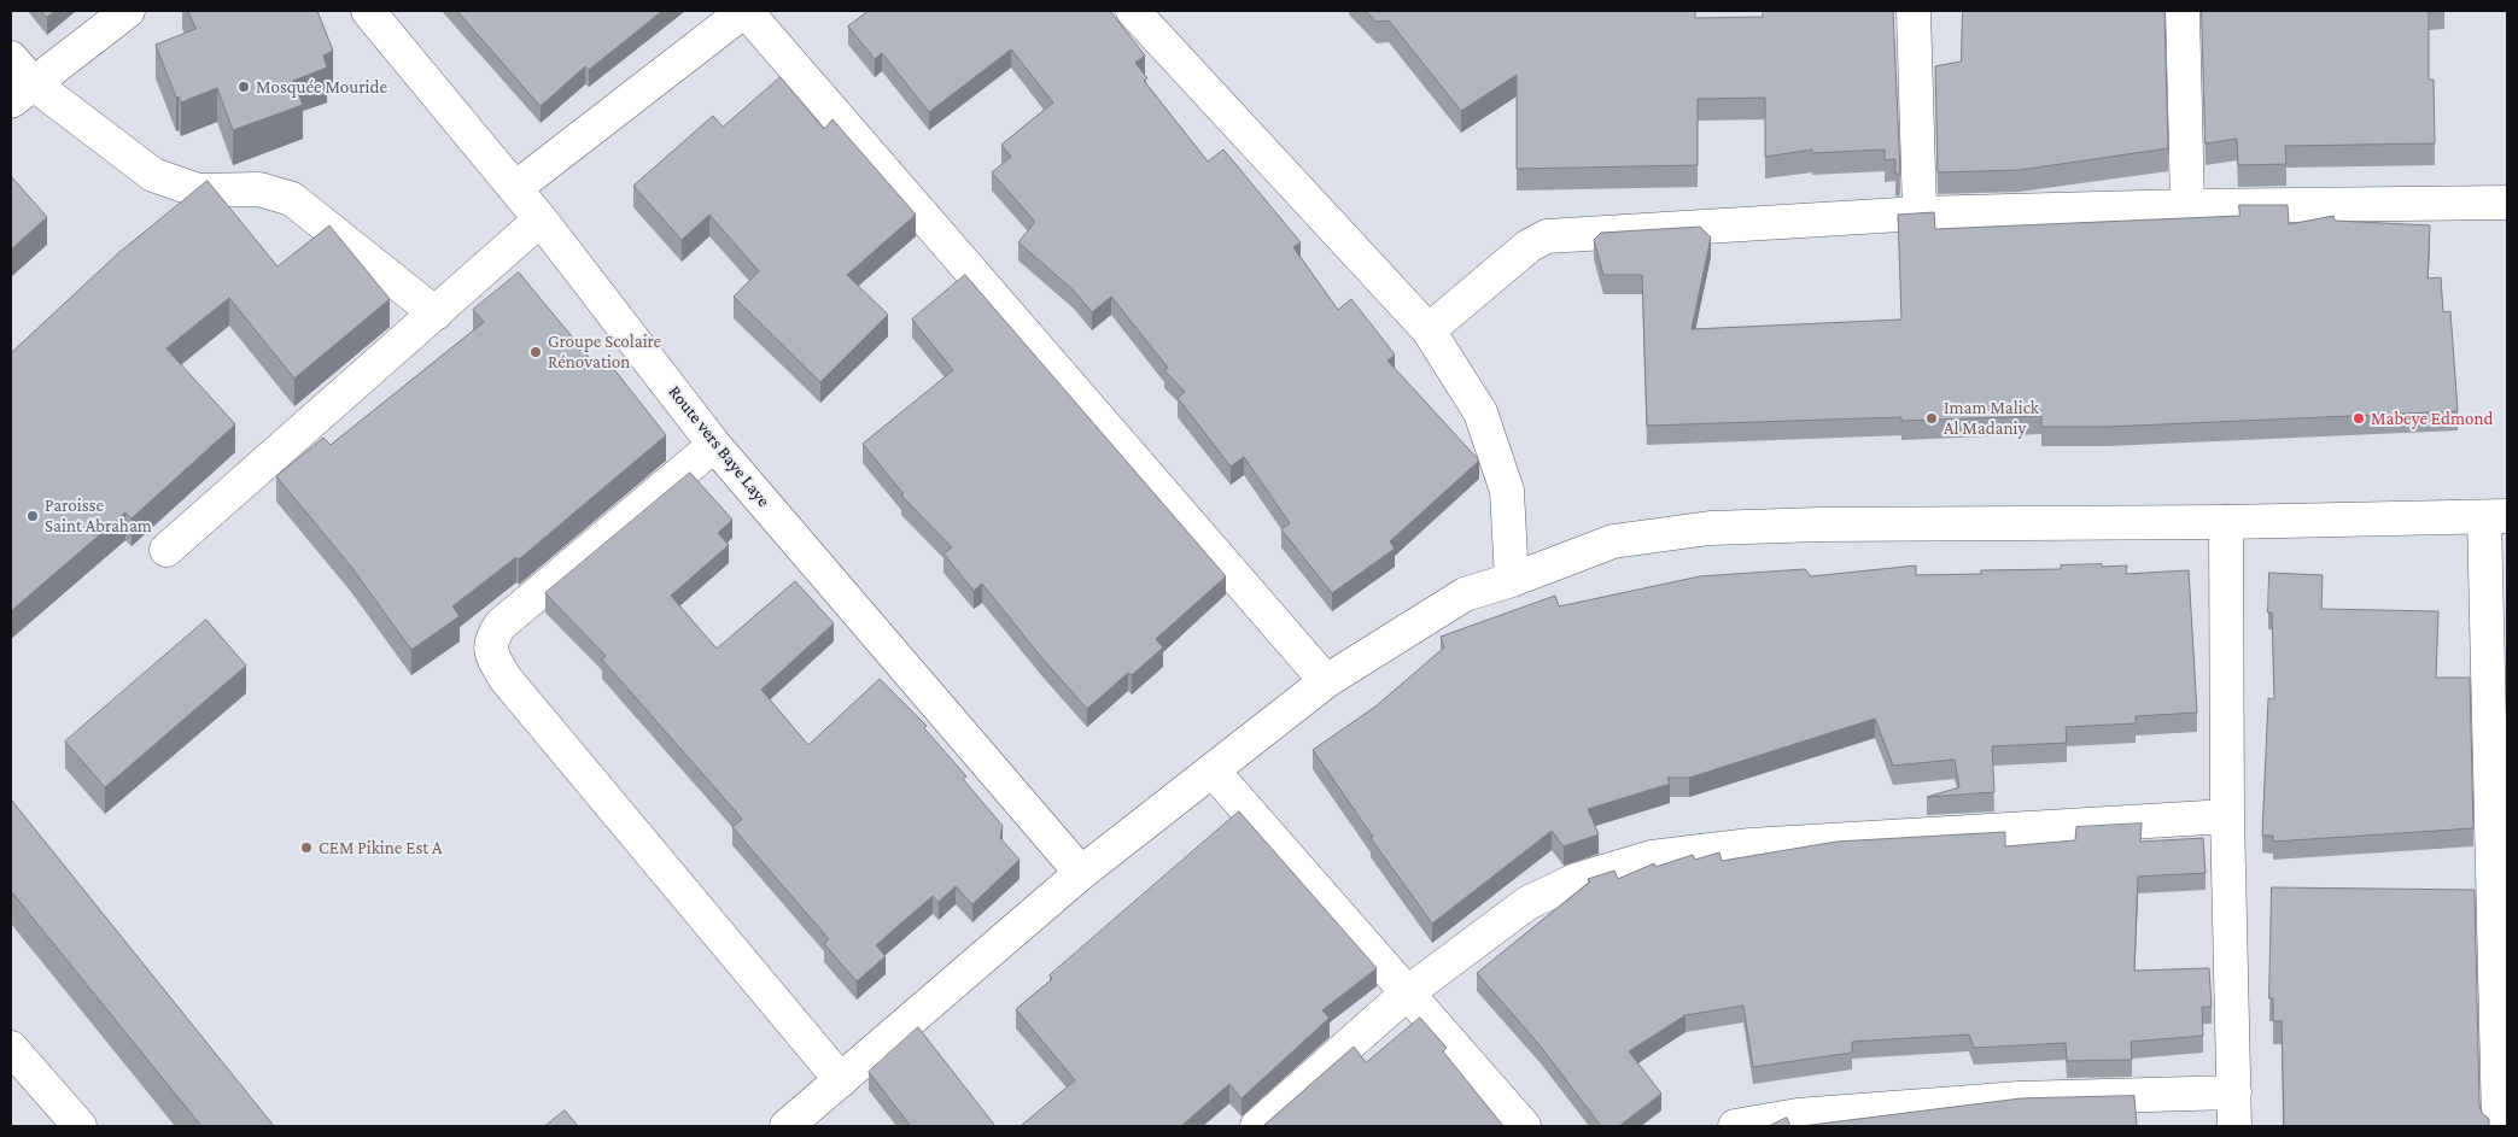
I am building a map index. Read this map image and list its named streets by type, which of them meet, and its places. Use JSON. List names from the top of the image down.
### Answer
{
  "streets": {
    "street": ["Route vers Baye Laye"]
  },
  "places": [
    "Mosquée Mouride",
    "Groupe Scolaire Rénovation",
    "Imam Malick Al Madaniy",
    "Mabeye Edmond",
    "Paroisse Saint Abraham",
    "CEM Pikine Est A"
  ]
}
